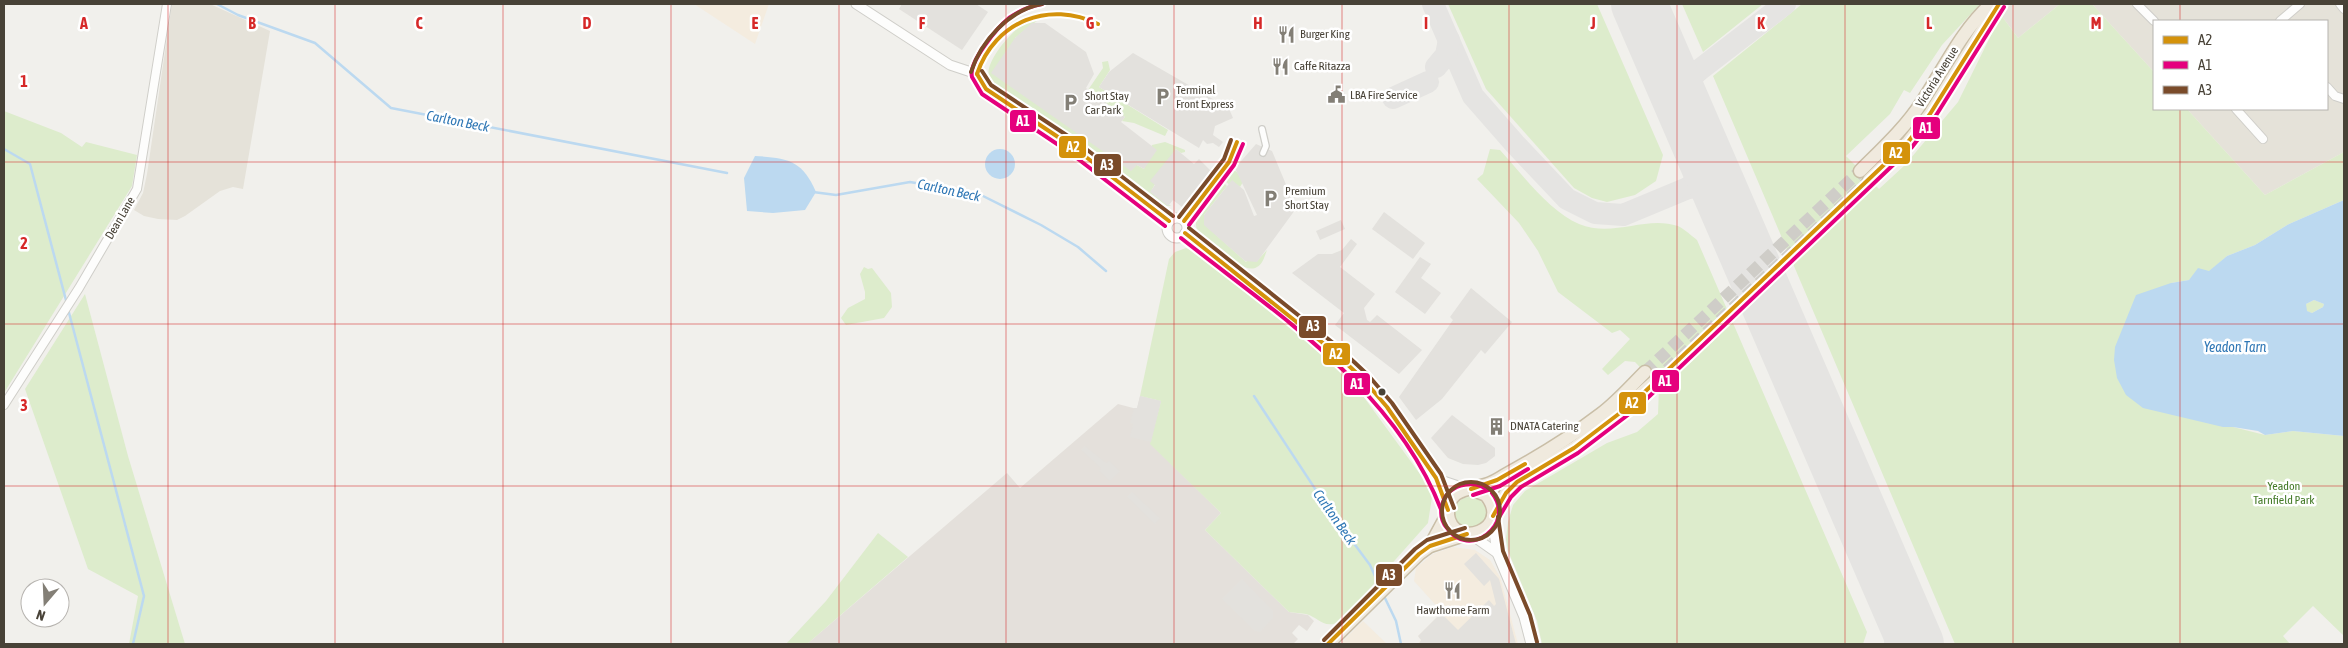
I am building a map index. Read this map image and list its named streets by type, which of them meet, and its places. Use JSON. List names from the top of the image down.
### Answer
{
  "streets": {
    "highway": ["Victoria Avenue"],
    "street": ["Dean Lane"]
  },
  "water": ["Carlton Beck", "Yeadon Tarn"],
  "parks": ["Yeadon Tarnfield Park"],
  "places": {
    "restaurant": ["Burger King", "Caffe Ritazza", "Hawthorne Farm"],
    "public building": ["LBA Fire Service"],
    "parking": ["Terminal Front Express", "Short Stay Car Park", "Premium Short Stay"],
    "building": ["DNATA Catering"]
  },
  "lines": ["transit line A2", "transit line A1", "transit line A3"],
  "legend": ["A2", "A1", "A3"],
  "north": "bottom",
  "grid": {
    "columns": [
      "A",
      "B",
      "C",
      "D",
      "E",
      "F",
      "G",
      "H",
      "I",
      "J",
      "K",
      "L",
      "M"
    ],
    "rows": ["1", "2", "3"]
  }
}
